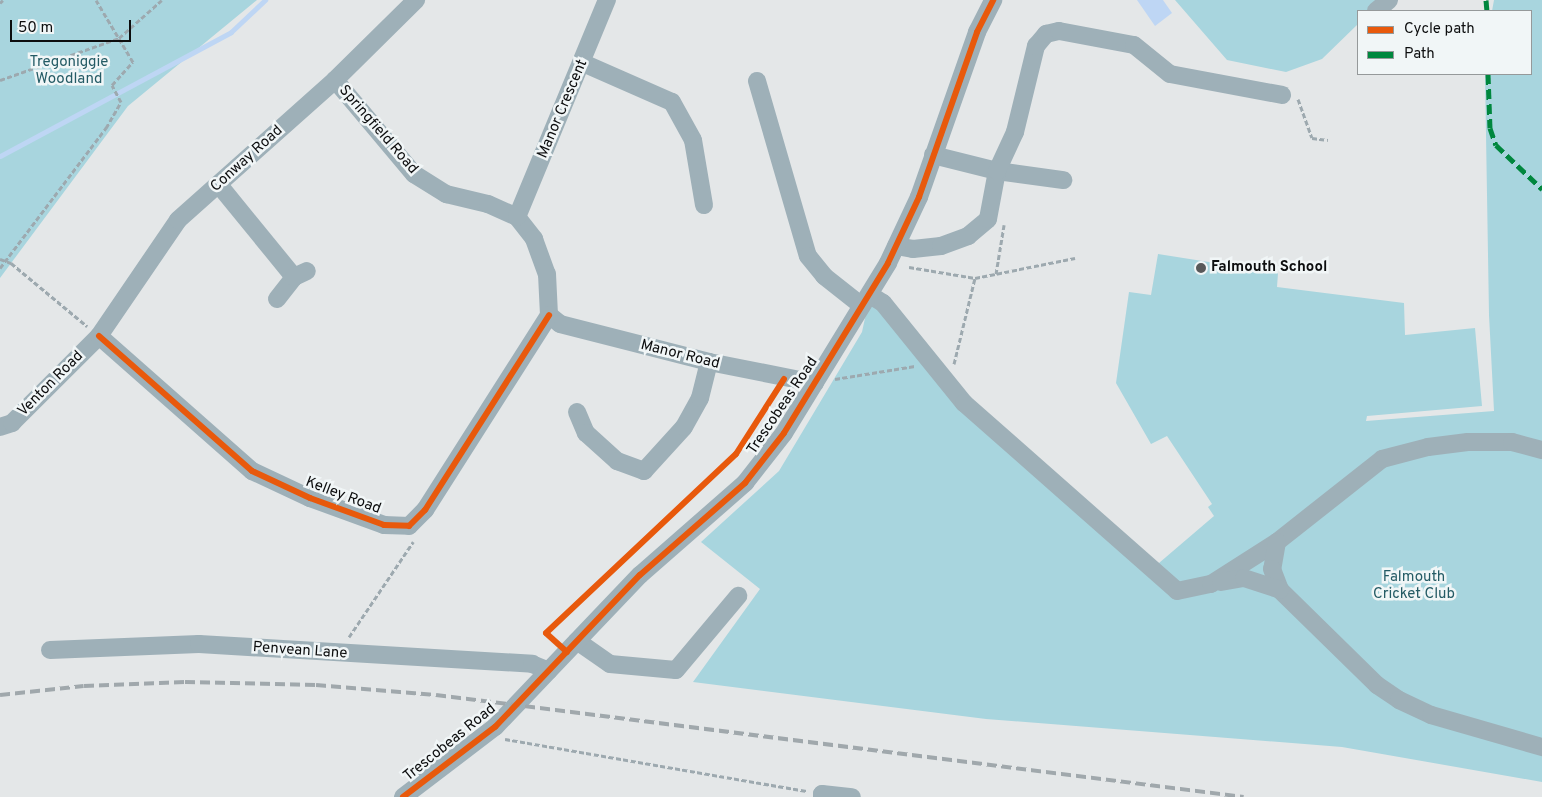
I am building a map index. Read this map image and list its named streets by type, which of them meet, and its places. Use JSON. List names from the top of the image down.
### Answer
{
  "streets": {
    "street": [
      "Manor Crescent",
      "Springfield Road",
      "Conway Road",
      "Manor Road",
      "Venton Road",
      "Trescobeas Road",
      "Kelley Road",
      "Penvean Lane"
    ]
  },
  "crossings": [
    ["Manor Crescent", "Springfield Road"],
    ["Springfield Road", "Conway Road"],
    ["Conway Road", "Venton Road"],
    ["Conway Road", "Kelley Road"],
    ["Manor Road", "Trescobeas Road"],
    ["Venton Road", "Kelley Road"],
    ["Trescobeas Road", "Penvean Lane"]
  ],
  "parks": ["Tregoniggie Woodland", "Falmouth Cricket Club"],
  "places": ["Falmouth School"],
  "legend": ["Cycle path", "Path"],
  "scale_bar": "50 m"
}
